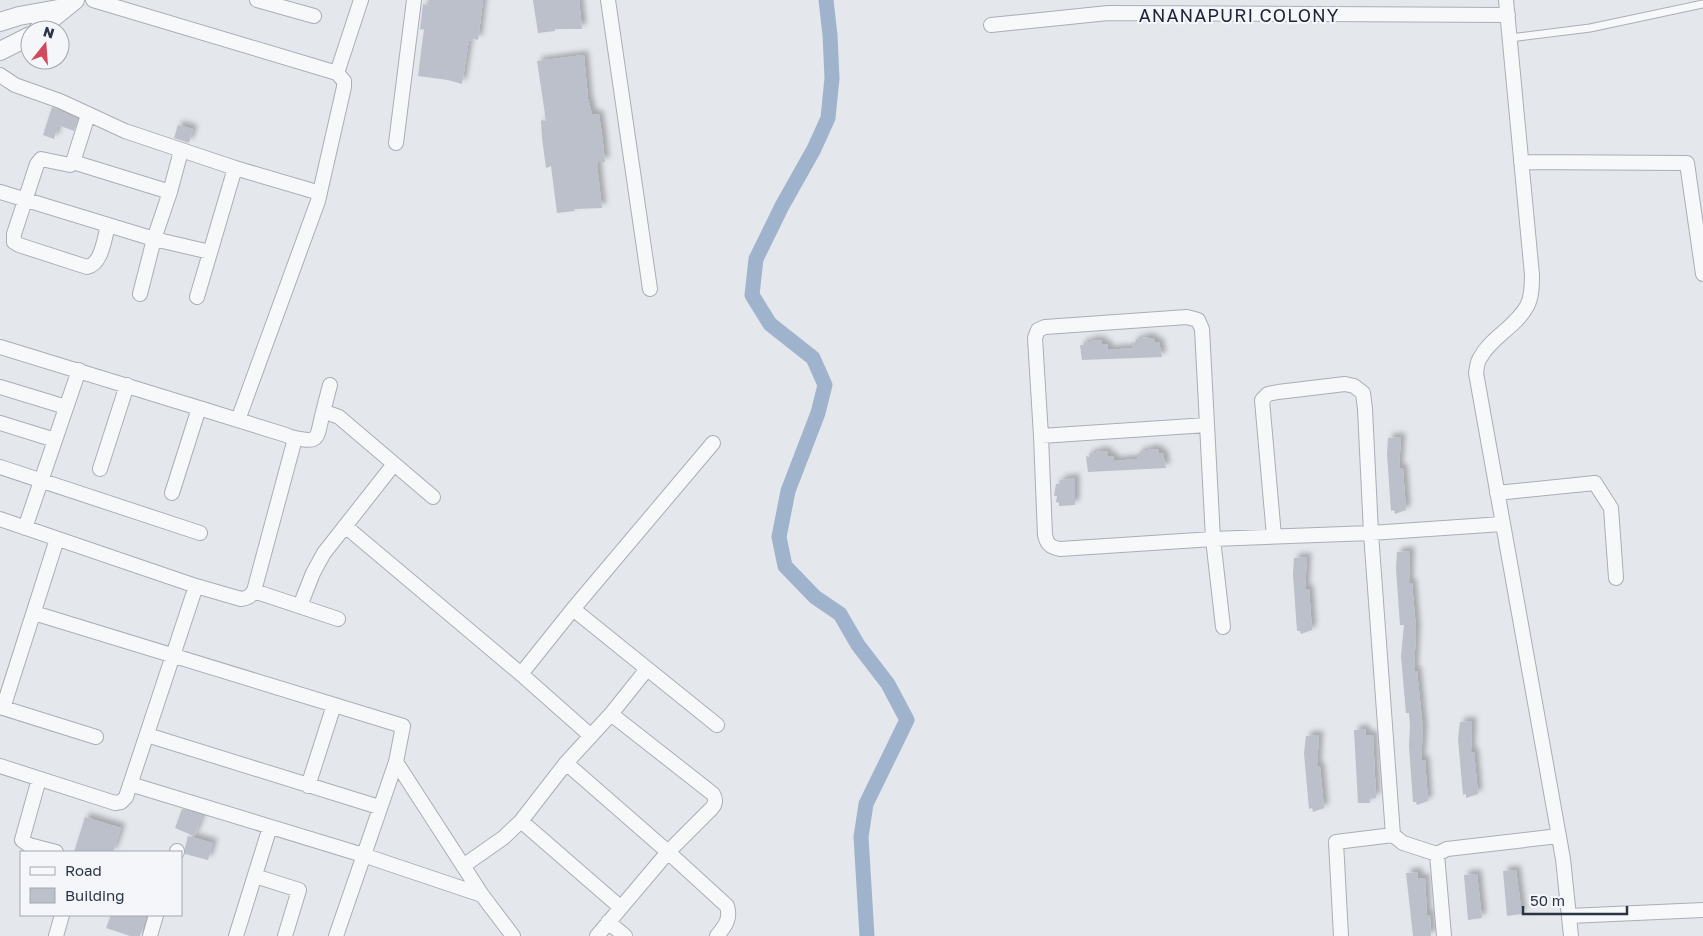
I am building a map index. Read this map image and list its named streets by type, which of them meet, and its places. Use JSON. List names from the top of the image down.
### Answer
{
  "districts": ["ANANAPURI COLONY"],
  "legend": ["Road", "Building"],
  "scale_bar": "50 m",
  "north": "top"
}
